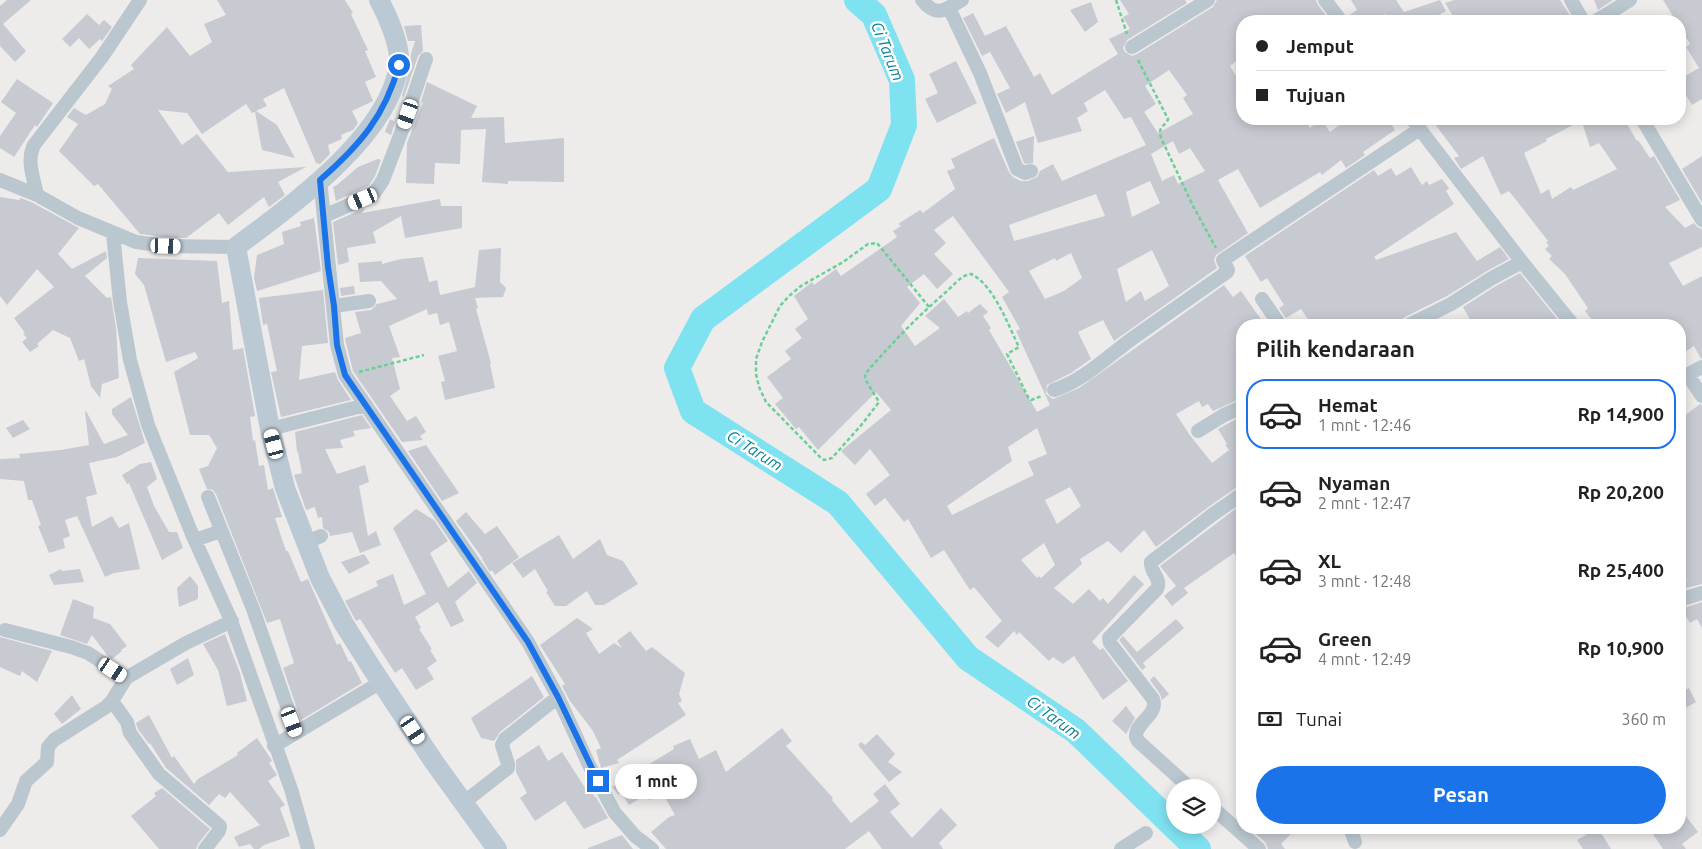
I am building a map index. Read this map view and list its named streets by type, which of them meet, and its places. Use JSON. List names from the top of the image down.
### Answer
{
  "water": ["Ci Tarum"],
  "page": {
    "banner": ["Jemput", "Tujuan"],
    "heading": "Pilih kendaraan",
    "list": [
      {
        "name": "Hemat",
        "note": "1 mnt · 12:46",
        "value": "Rp 14,900"
      },
      {
        "name": "Nyaman",
        "note": "2 mnt · 12:47",
        "value": "Rp 20,200"
      },
      {
        "name": "XL",
        "note": "3 mnt · 12:48",
        "value": "Rp 25,400"
      },
      {
        "name": "Green",
        "note": "4 mnt · 12:49",
        "value": "Rp 10,900"
      }
    ],
    "pay": ["Tunai", "360 m"],
    "buttons": "Pesan",
    "bubble": "1 mnt"
  }
}
